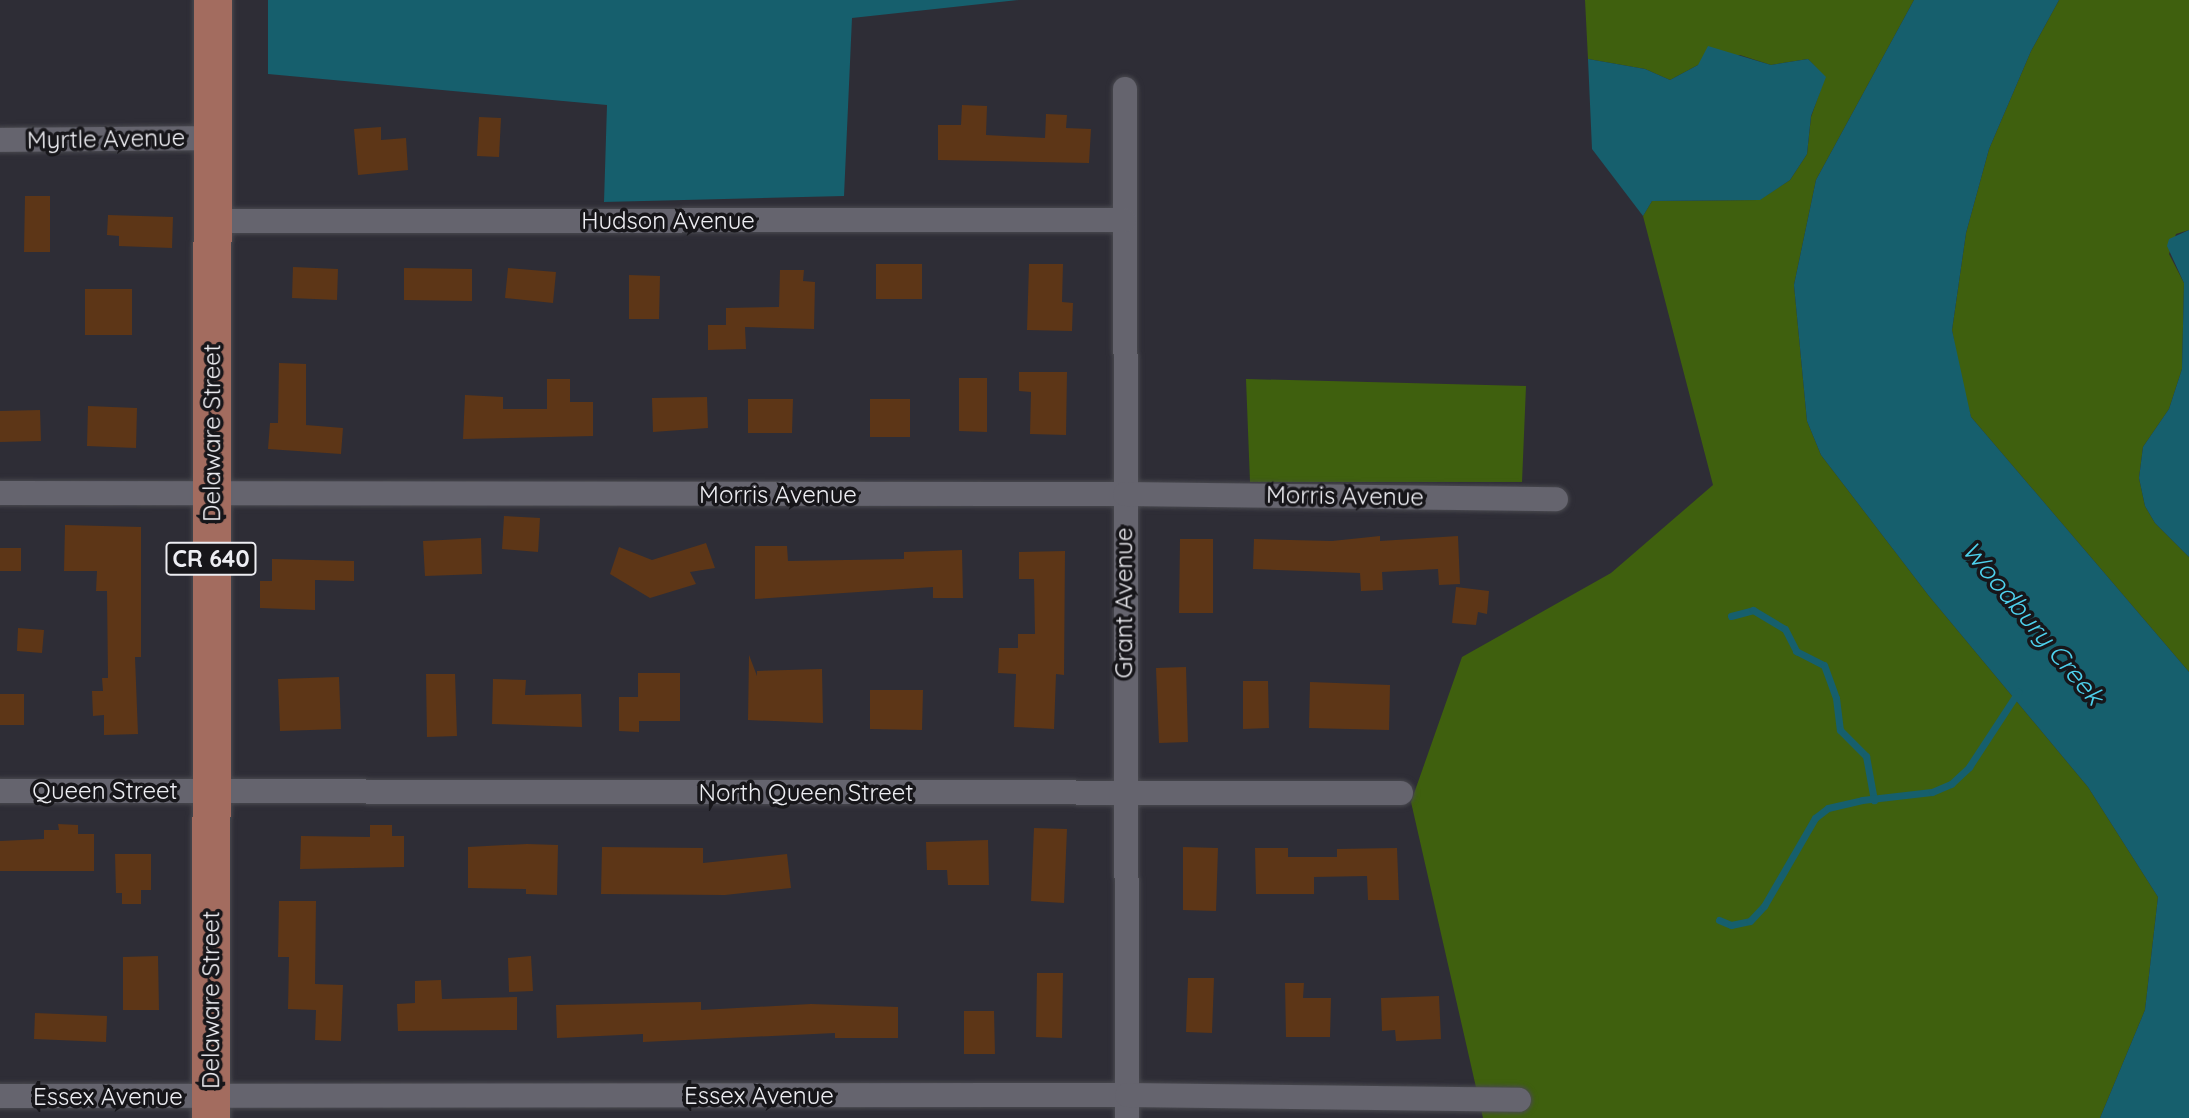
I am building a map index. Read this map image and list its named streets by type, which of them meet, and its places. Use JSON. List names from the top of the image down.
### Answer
{
  "streets": {
    "main road": ["Delaware Street", "CR 640"],
    "street": [
      "Myrtle Avenue",
      "Hudson Avenue",
      "Morris Avenue",
      "Grant Avenue",
      "Queen Street",
      "North Queen Street",
      "Essex Avenue"
    ]
  },
  "crossings": [
    ["Myrtle Avenue", "Delaware Street"],
    ["Hudson Avenue", "Delaware Street"],
    ["Hudson Avenue", "Grant Avenue"],
    ["Delaware Street", "Morris Avenue"],
    ["Delaware Street", "Queen Street"],
    ["Delaware Street", "North Queen Street"],
    ["Delaware Street", "Essex Avenue"],
    ["Morris Avenue", "Grant Avenue"],
    ["Grant Avenue", "North Queen Street"],
    ["Grant Avenue", "Essex Avenue"],
    ["Queen Street", "North Queen Street"]
  ],
  "water": ["Woodbury Creek"]
}
